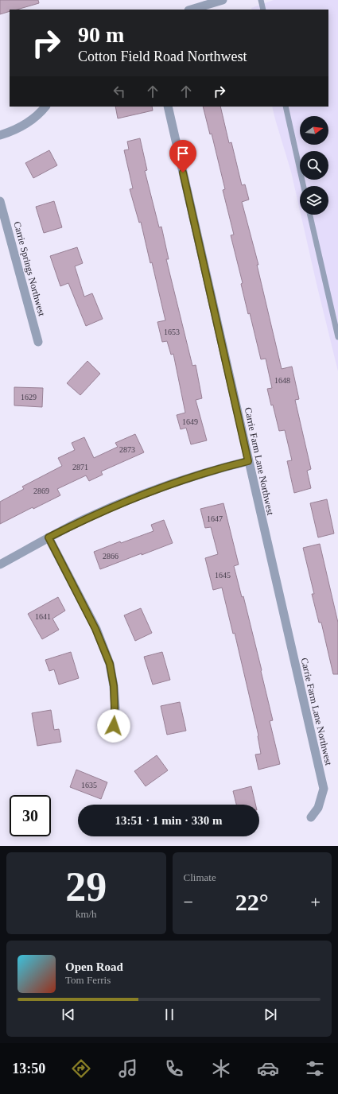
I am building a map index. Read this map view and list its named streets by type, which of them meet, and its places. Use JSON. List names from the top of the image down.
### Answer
{
  "streets": {
    "street": ["Carrie Springs Northwest", "Carrie Farm Lane Northwest"]
  },
  "house_numbers": [
    "1653",
    "1648",
    "1629",
    "1649",
    "2873",
    "2871",
    "2869",
    "1647",
    "2866",
    "1645",
    "1641",
    "1635"
  ],
  "north": "right",
  "page": {
    "turn": ["90 m", "Cotton Field Road Northwest"],
    "limit": "30",
    "trip": "13:51 · 1 min · 330 m",
    "tile": [
      ["29", "km/h"],
      "Climate"
    ],
    "heat": ["−", "22°", "+"],
    "song": ["Open Road", "Tom Ferris"],
    "tabs": "13:50"
  }
}
